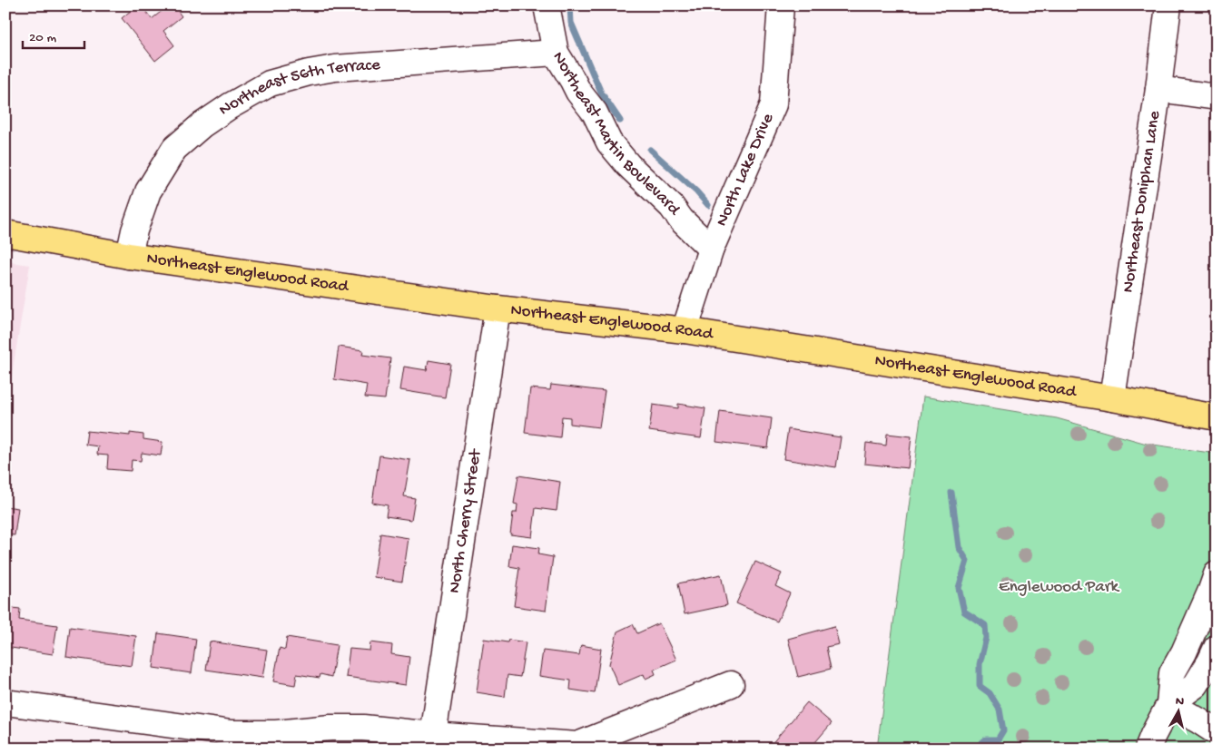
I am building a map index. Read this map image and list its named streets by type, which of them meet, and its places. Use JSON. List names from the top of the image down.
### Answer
{
  "streets": {
    "main road": ["Northeast Englewood Road"],
    "street": [
      "Northeast 56th Terrace",
      "Northeast Martin Boulevard",
      "North Lake Drive",
      "Northeast Doniphan Lane",
      "North Cherry Street"
    ]
  },
  "crossings": [
    ["Northeast 56th Terrace", "Northeast Martin Boulevard"],
    ["Northeast 56th Terrace", "Northeast Englewood Road"],
    ["Northeast Martin Boulevard", "North Lake Drive"],
    ["North Lake Drive", "Northeast Englewood Road"],
    ["Northeast Doniphan Lane", "Northeast Englewood Road"],
    ["Northeast Englewood Road", "North Cherry Street"]
  ],
  "parks": ["Englewood Park"],
  "scale_bar": "20 m",
  "north": "top"
}
